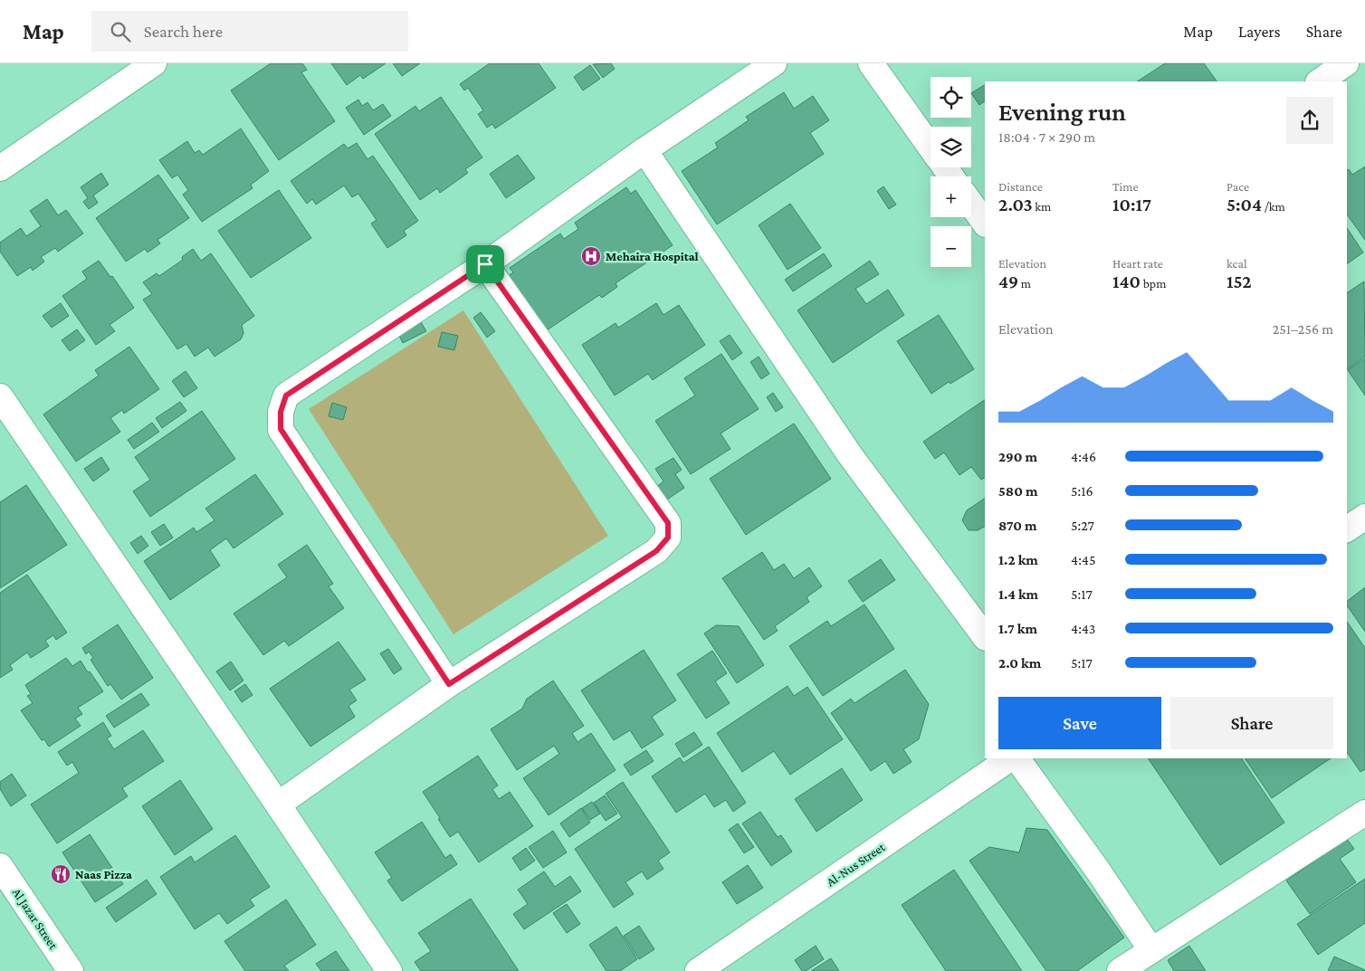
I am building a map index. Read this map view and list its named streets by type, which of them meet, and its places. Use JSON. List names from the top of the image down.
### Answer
{
  "streets": {
    "street": ["Al-Nus Street", "Al Jazar Street"]
  },
  "places": {
    "hospital": ["Mehaira Hospital"],
    "restaurant": ["Naas Pizza"]
  },
  "page": {
    "header": "Map",
    "search": "Search here",
    "nav": ["Map", "Layers", "Share"],
    "map_buttons": ["+", "−"],
    "heading": ["Evening run", "18:04 · 7 × 290 m"],
    "stats": [
      ["Distance", "2.03 km"],
      ["Time", "10:17"],
      ["Pace", "5:04 /km"],
      ["Elevation", "49 m"],
      ["Heart rate", "140 bpm"],
      ["kcal", "152"]
    ],
    "chart": ["Elevation", "251–256 m"],
    "list": [
      {
        "name": "290 m",
        "note": "4:46"
      },
      {
        "name": "580 m",
        "note": "5:16"
      },
      {
        "name": "870 m",
        "note": "5:27"
      },
      {
        "name": "1.2 km",
        "note": "4:45"
      },
      {
        "name": "1.4 km",
        "note": "5:17"
      },
      {
        "name": "1.7 km",
        "note": "4:43"
      },
      {
        "name": "2.0 km",
        "note": "5:17"
      }
    ],
    "buttons": ["Save", "Share"]
  }
}
